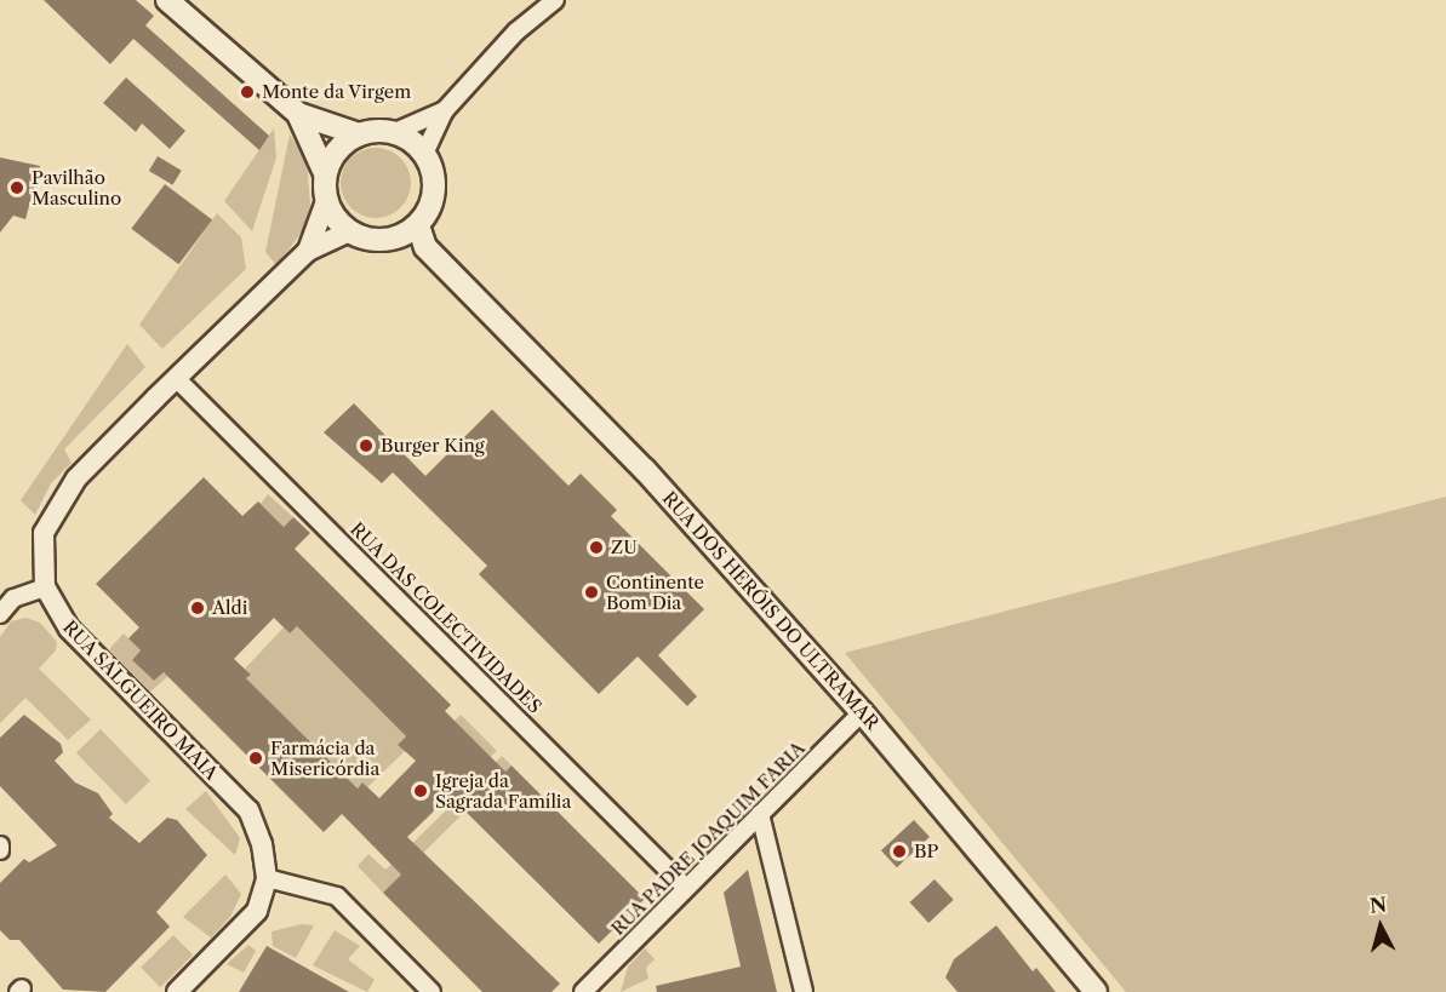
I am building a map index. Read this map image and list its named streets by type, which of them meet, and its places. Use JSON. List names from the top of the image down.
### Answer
{
  "streets": {
    "main road": ["RUA DOS HERÓIS DO ULTRAMAR"],
    "street": ["RUA DAS COLECTIVIDADES", "RUA SALGUEIRO MAIA", "RUA PADRE JOAQUIM FARIA"]
  },
  "crossings": [
    ["RUA DOS HERÓIS DO ULTRAMAR", "RUA PADRE JOAQUIM FARIA"],
    ["RUA DAS COLECTIVIDADES", "RUA SALGUEIRO MAIA"],
    ["RUA DAS COLECTIVIDADES", "RUA PADRE JOAQUIM FARIA"]
  ],
  "places": [
    "Monte da Virgem",
    "Pavilhão Masculino",
    "Burger King",
    "ZU",
    "Continente Bom Dia",
    "Aldi",
    "Farmácia da Misericórdia",
    "Igreja da Sagrada Família",
    "BP"
  ],
  "north": "top"
}
